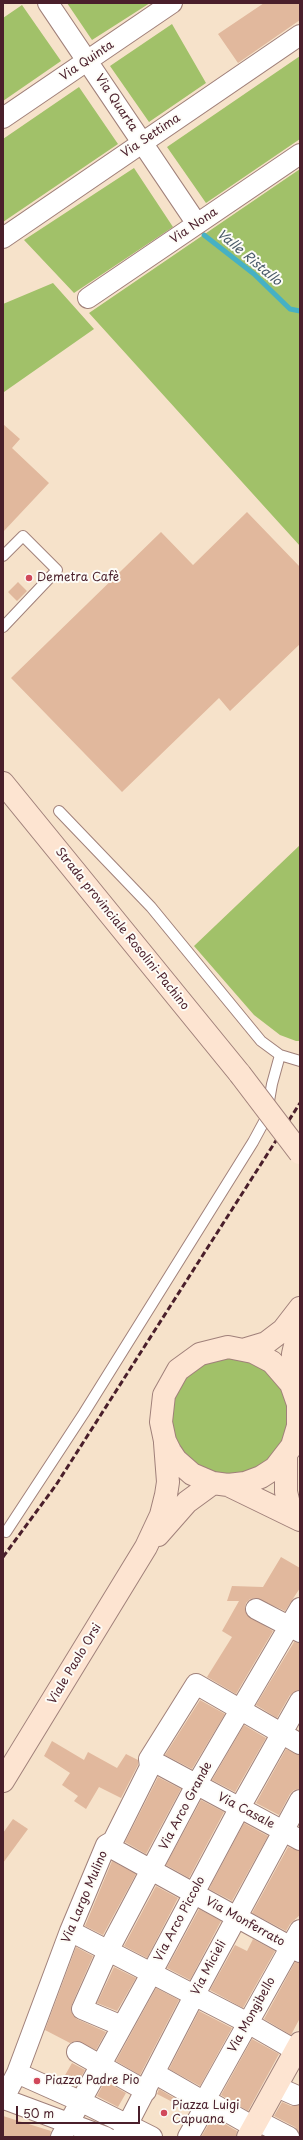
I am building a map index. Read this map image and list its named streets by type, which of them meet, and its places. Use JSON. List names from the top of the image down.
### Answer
{
  "streets": {
    "main road": ["Strada provinciale Rosolini-Pachino", "Viale Paolo Orsi"],
    "street": [
      "Via Quinta",
      "Via Quarta",
      "Via Settima",
      "Via Nona",
      "Via Arco Grande",
      "Via Casale",
      "Via Largo Mulino",
      "Via Arco Piccolo",
      "Via Monferrato",
      "Via Micieli",
      "Via Mongibello"
    ]
  },
  "crossings": [
    ["Via Quinta", "Via Quarta"],
    ["Via Quarta", "Via Settima"],
    ["Via Quarta", "Via Nona"],
    ["Via Arco Grande", "Via Casale"],
    ["Via Arco Grande", "Via Largo Mulino"],
    ["Via Arco Grande", "Via Arco Piccolo"],
    ["Via Arco Grande", "Via Monferrato"],
    ["Via Casale", "Via Largo Mulino"],
    ["Via Casale", "Via Arco Piccolo"],
    ["Via Casale", "Via Micieli"],
    ["Via Largo Mulino", "Via Monferrato"],
    ["Via Arco Piccolo", "Via Monferrato"],
    ["Via Monferrato", "Via Micieli"],
    ["Via Monferrato", "Via Mongibello"]
  ],
  "water": ["Valle Ristallo"],
  "places": ["Demetra Cafè", "Piazza Padre Pio", "Piazza Luigi Capuana"],
  "scale_bar": "50 m"
}
